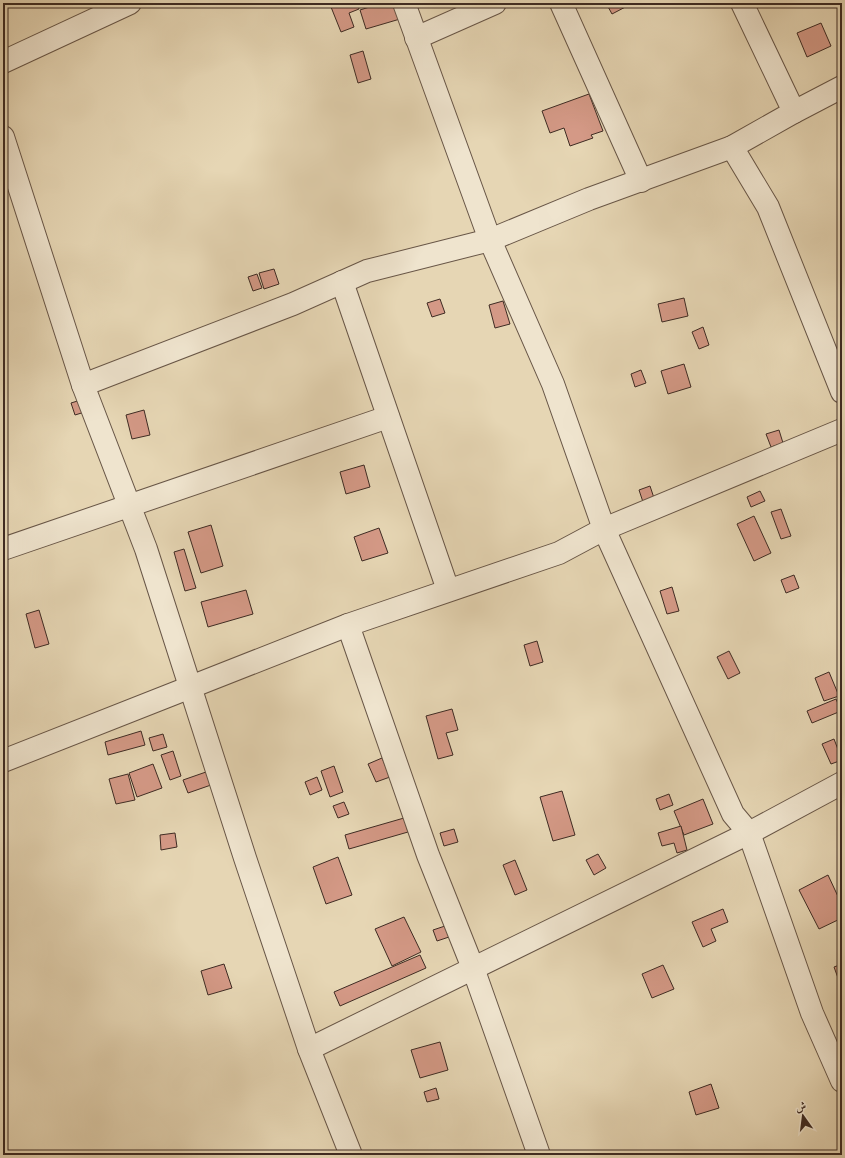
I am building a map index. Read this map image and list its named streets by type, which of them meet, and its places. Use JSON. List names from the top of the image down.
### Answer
{
  "north": "top"
}
